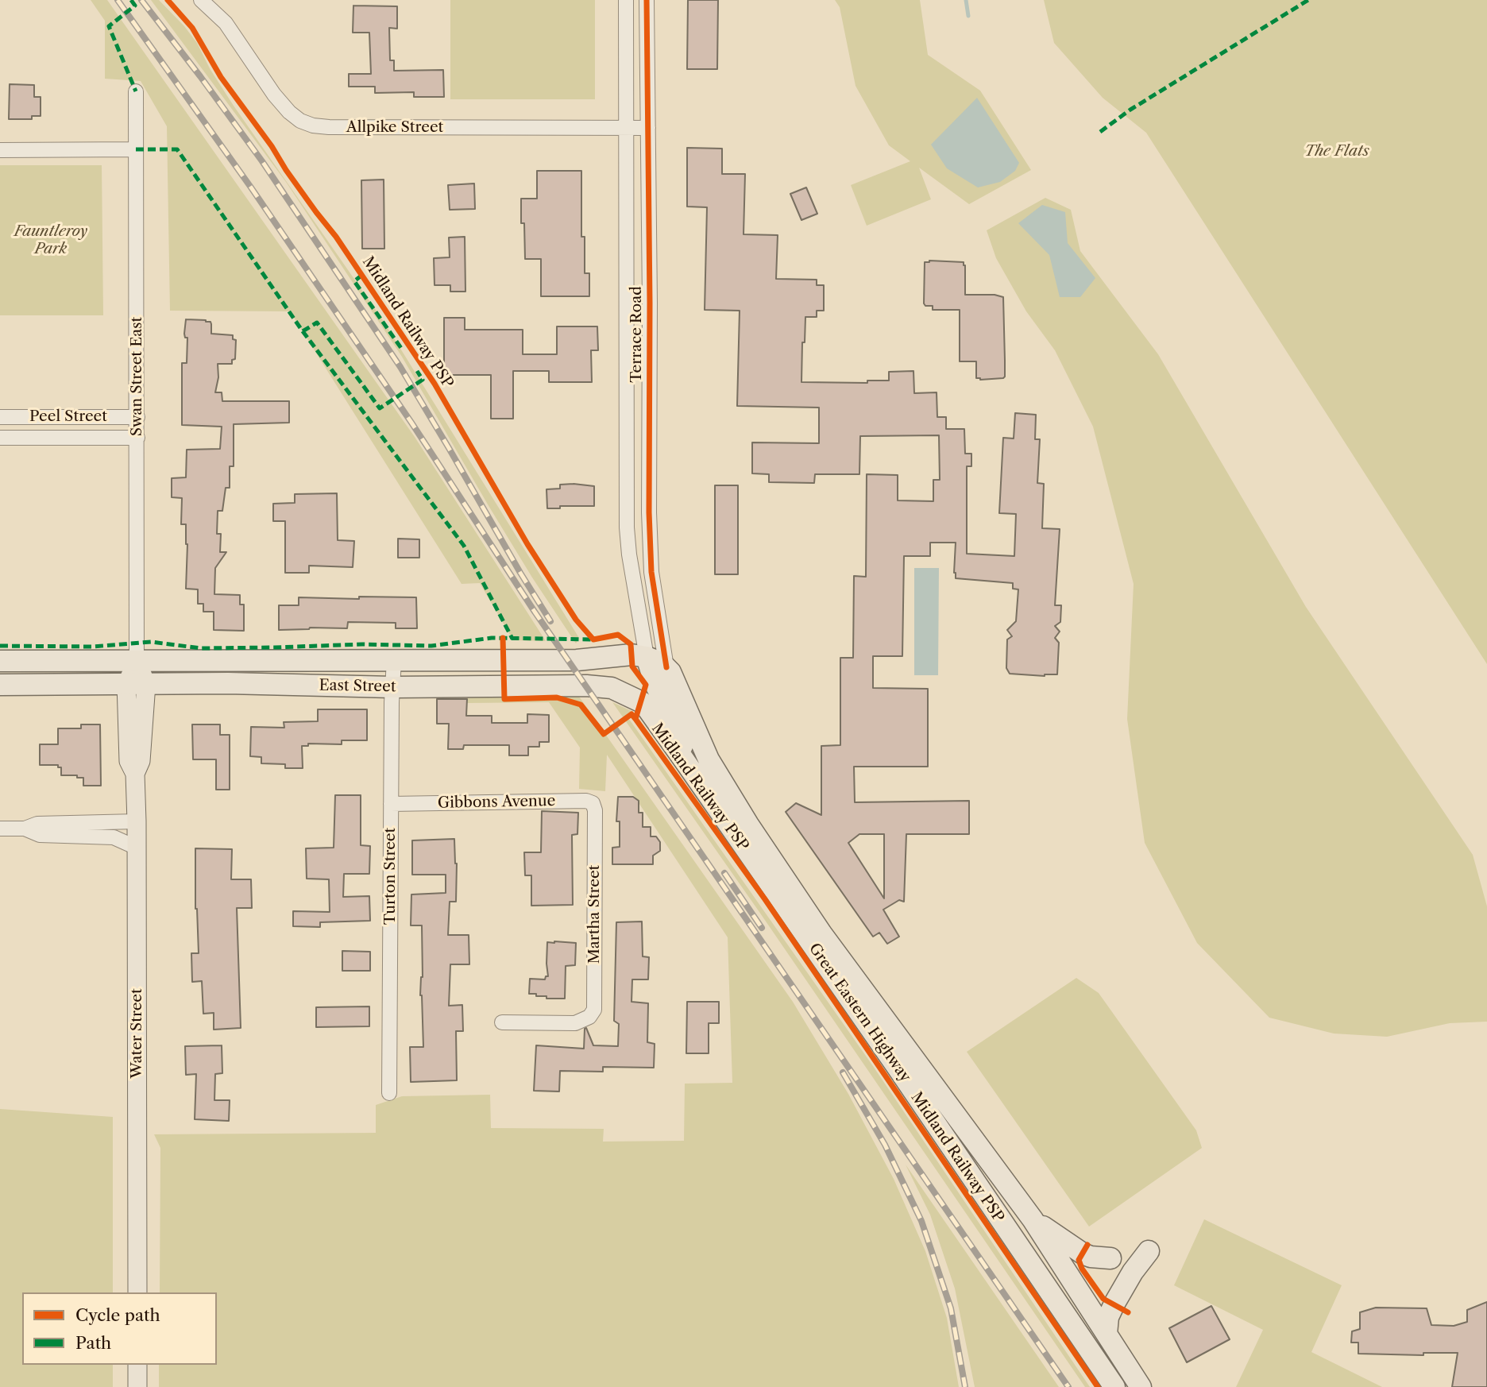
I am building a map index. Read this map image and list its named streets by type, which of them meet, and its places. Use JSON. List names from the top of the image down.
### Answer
{
  "streets": {
    "highway": ["East Street", "Great Eastern Highway"],
    "main road": ["Water Street"],
    "street": [
      "Allpike Street",
      "Terrace Road",
      "Swan Street East",
      "Peel Street",
      "Gibbons Avenue",
      "Turton Street",
      "Martha Street"
    ],
    "cycle path": ["Midland Railway PSP"]
  },
  "crossings": [
    ["Allpike Street", "Terrace Road"],
    ["Terrace Road", "East Street"],
    ["Terrace Road", "Great Eastern Highway"],
    ["Swan Street East", "Peel Street"],
    ["Swan Street East", "East Street"],
    ["Swan Street East", "Water Street"],
    ["East Street", "Turton Street"],
    ["East Street", "Great Eastern Highway"],
    ["East Street", "Water Street"],
    ["Gibbons Avenue", "Turton Street"],
    ["Gibbons Avenue", "Martha Street"]
  ],
  "parks": ["The Flats", "Fauntleroy Park"],
  "legend": ["Cycle path", "Path"]
}
